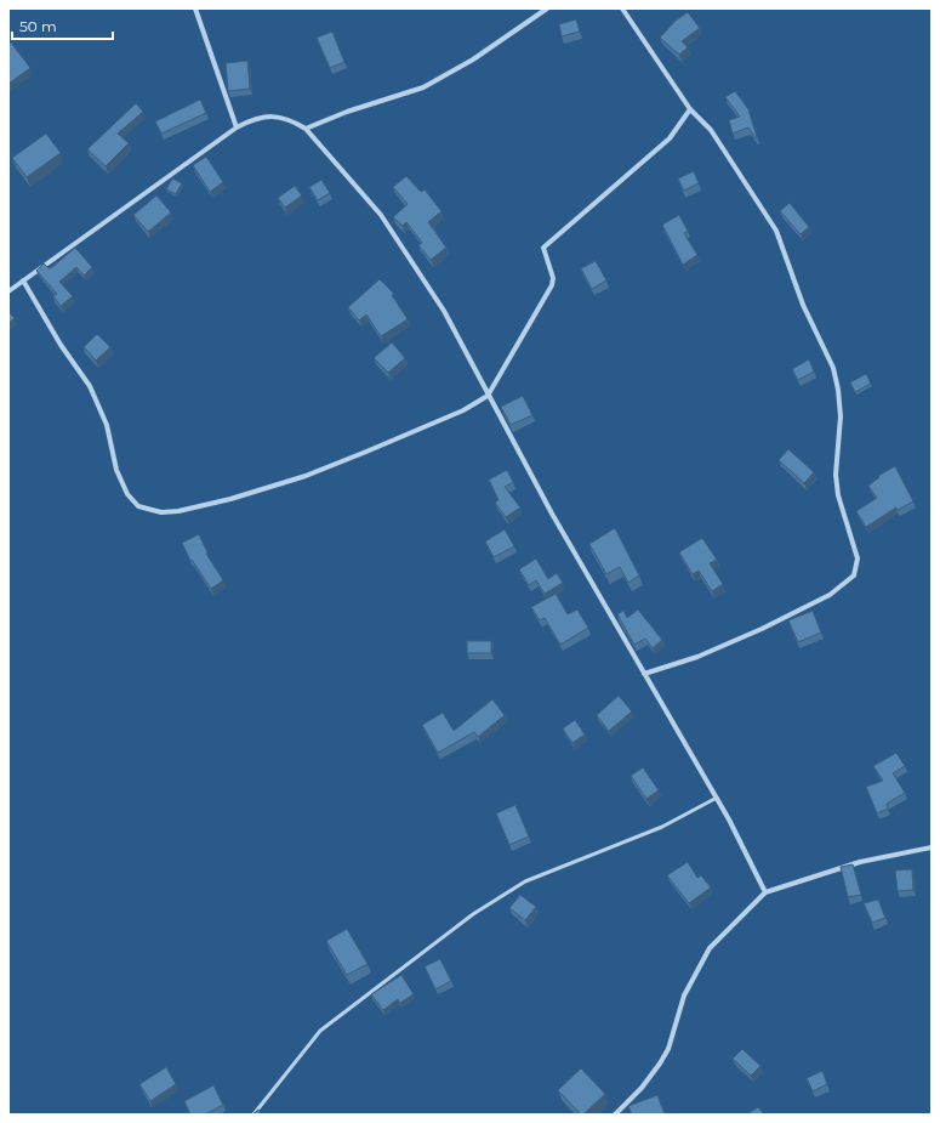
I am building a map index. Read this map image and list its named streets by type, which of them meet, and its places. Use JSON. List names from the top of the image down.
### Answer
{
  "scale_bar": "50 m"
}
